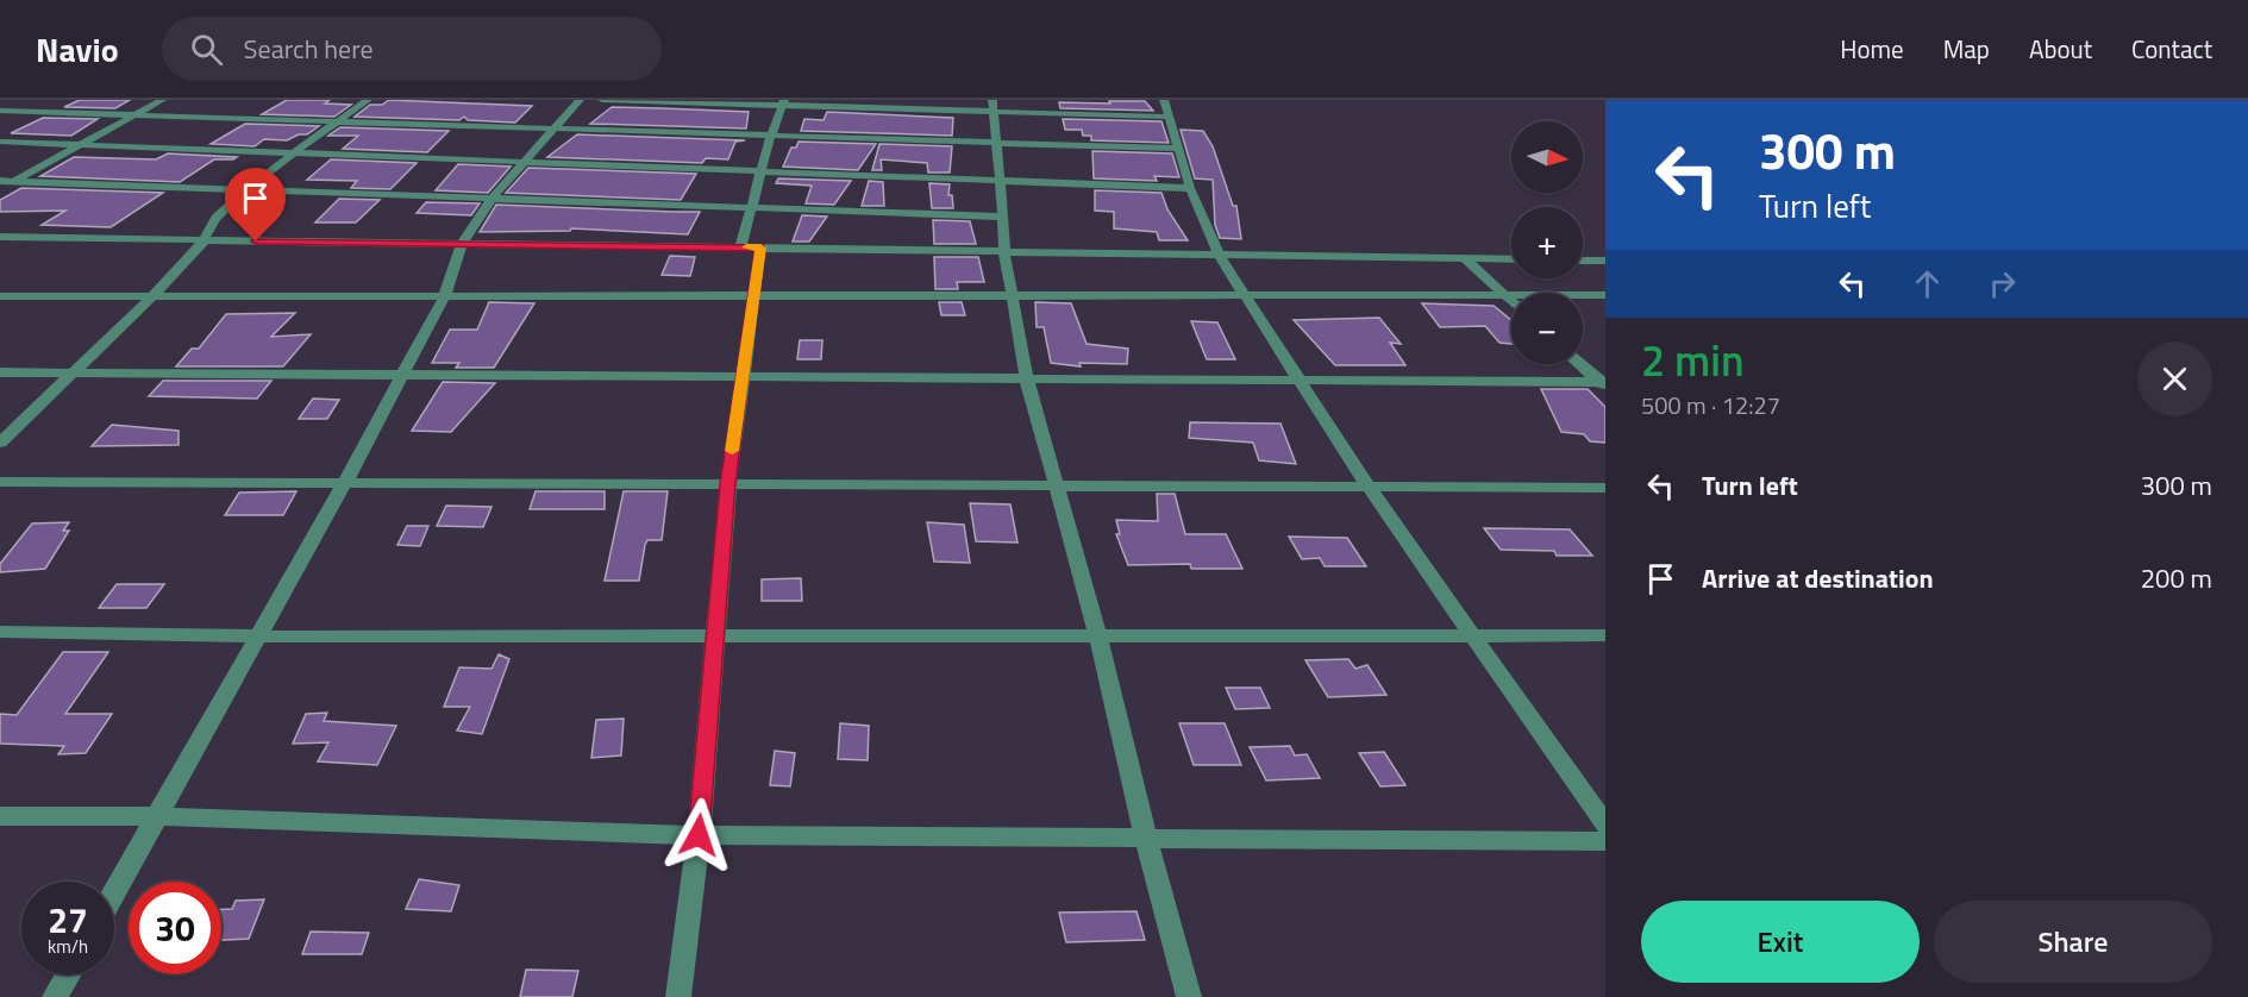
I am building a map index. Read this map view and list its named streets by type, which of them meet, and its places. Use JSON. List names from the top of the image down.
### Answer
{
  "north": "right",
  "page": {
    "header": "Navio",
    "search": "Search here",
    "nav": [
      "Home",
      "Map",
      "About",
      "Contact"
    ],
    "turn": ["300 m", "Turn left"],
    "map_buttons": ["+", "−"],
    "heading": ["2 min", "500 m · 12:27"],
    "list": [
      {
        "name": "Turn left",
        "value": "300 m"
      },
      {
        "name": "Arrive at destination",
        "value": "200 m"
      }
    ],
    "speed": "27 km/h",
    "limit": "30",
    "buttons": ["Exit", "Share"]
  }
}
